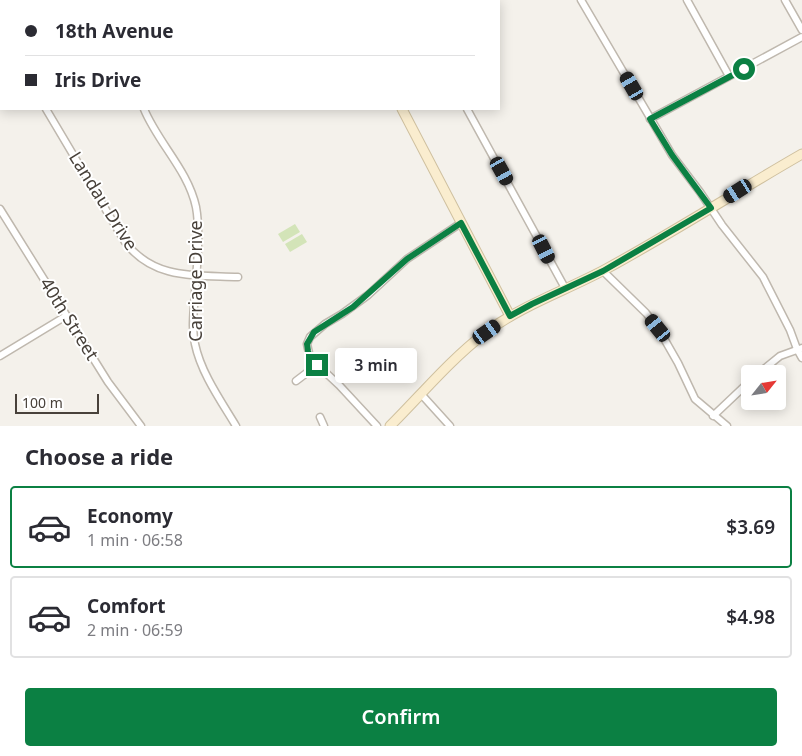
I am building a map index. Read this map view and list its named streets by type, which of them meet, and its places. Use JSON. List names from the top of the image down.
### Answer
{
  "streets": {
    "street": ["Landau Drive", "Carriage Drive", "40th Street"]
  },
  "crossings": [
    ["Landau Drive", "Carriage Drive"]
  ],
  "scale_bar": "100 m",
  "north": "top right",
  "page": {
    "banner": ["18th Avenue", "Iris Drive"],
    "bubble": "3 min",
    "scale": "100 m",
    "heading": "Choose a ride",
    "list": [
      {
        "name": "Economy",
        "note": "1 min · 06:58",
        "value": "$3.69"
      },
      {
        "name": "Comfort",
        "note": "2 min · 06:59",
        "value": "$4.98"
      }
    ],
    "buttons": "Confirm"
  }
}
